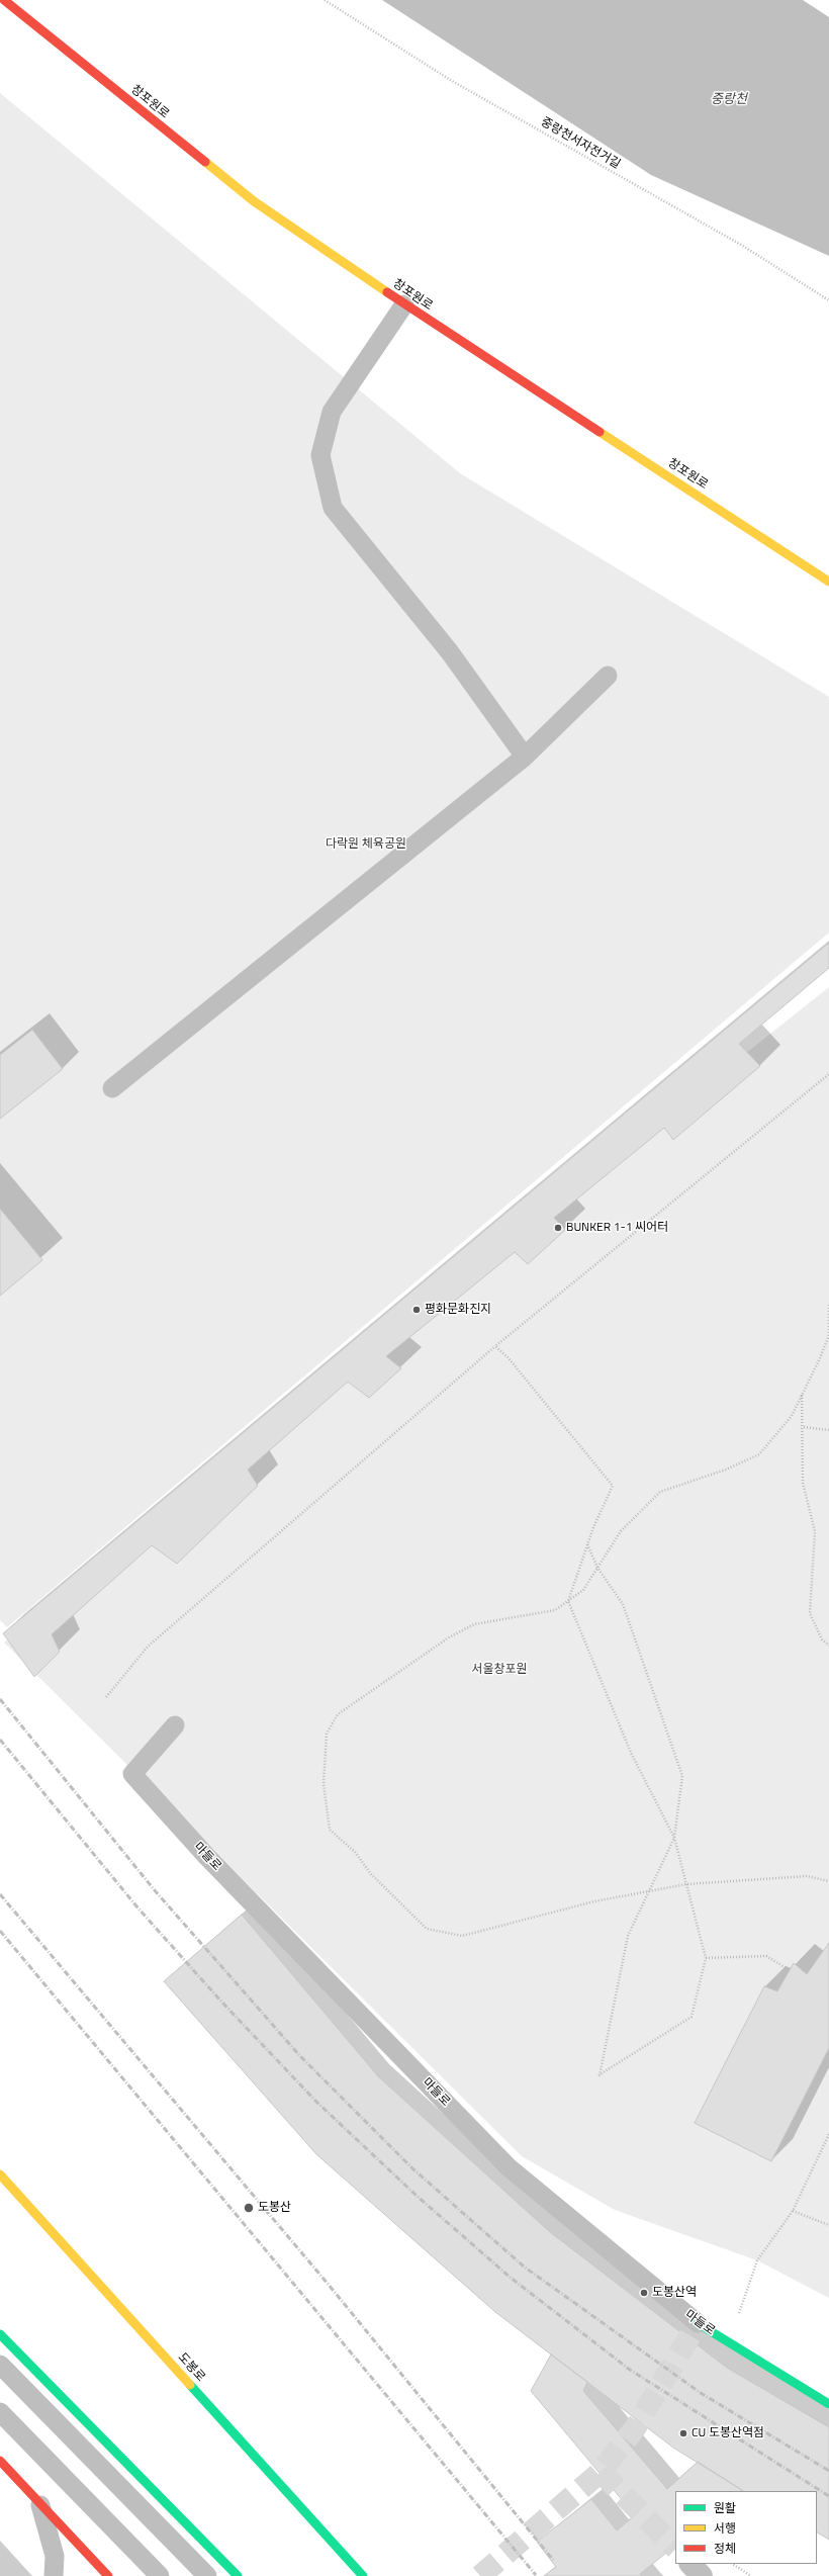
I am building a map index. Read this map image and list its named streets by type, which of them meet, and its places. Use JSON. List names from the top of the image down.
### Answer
{
  "streets": {
    "street": ["창포원로", "마들로", "도봉로"],
    "path": ["중랑천서자전거길"]
  },
  "water": ["중랑천"],
  "parks": ["다락원 체육공원", "서울창포원"],
  "places": [
    "BUNKER 1-1 씨어터",
    "평화문화진지",
    "도봉산",
    "도봉산역",
    "CU 도봉산역점"
  ],
  "legend": ["원활", "서행", "정체"]
}
